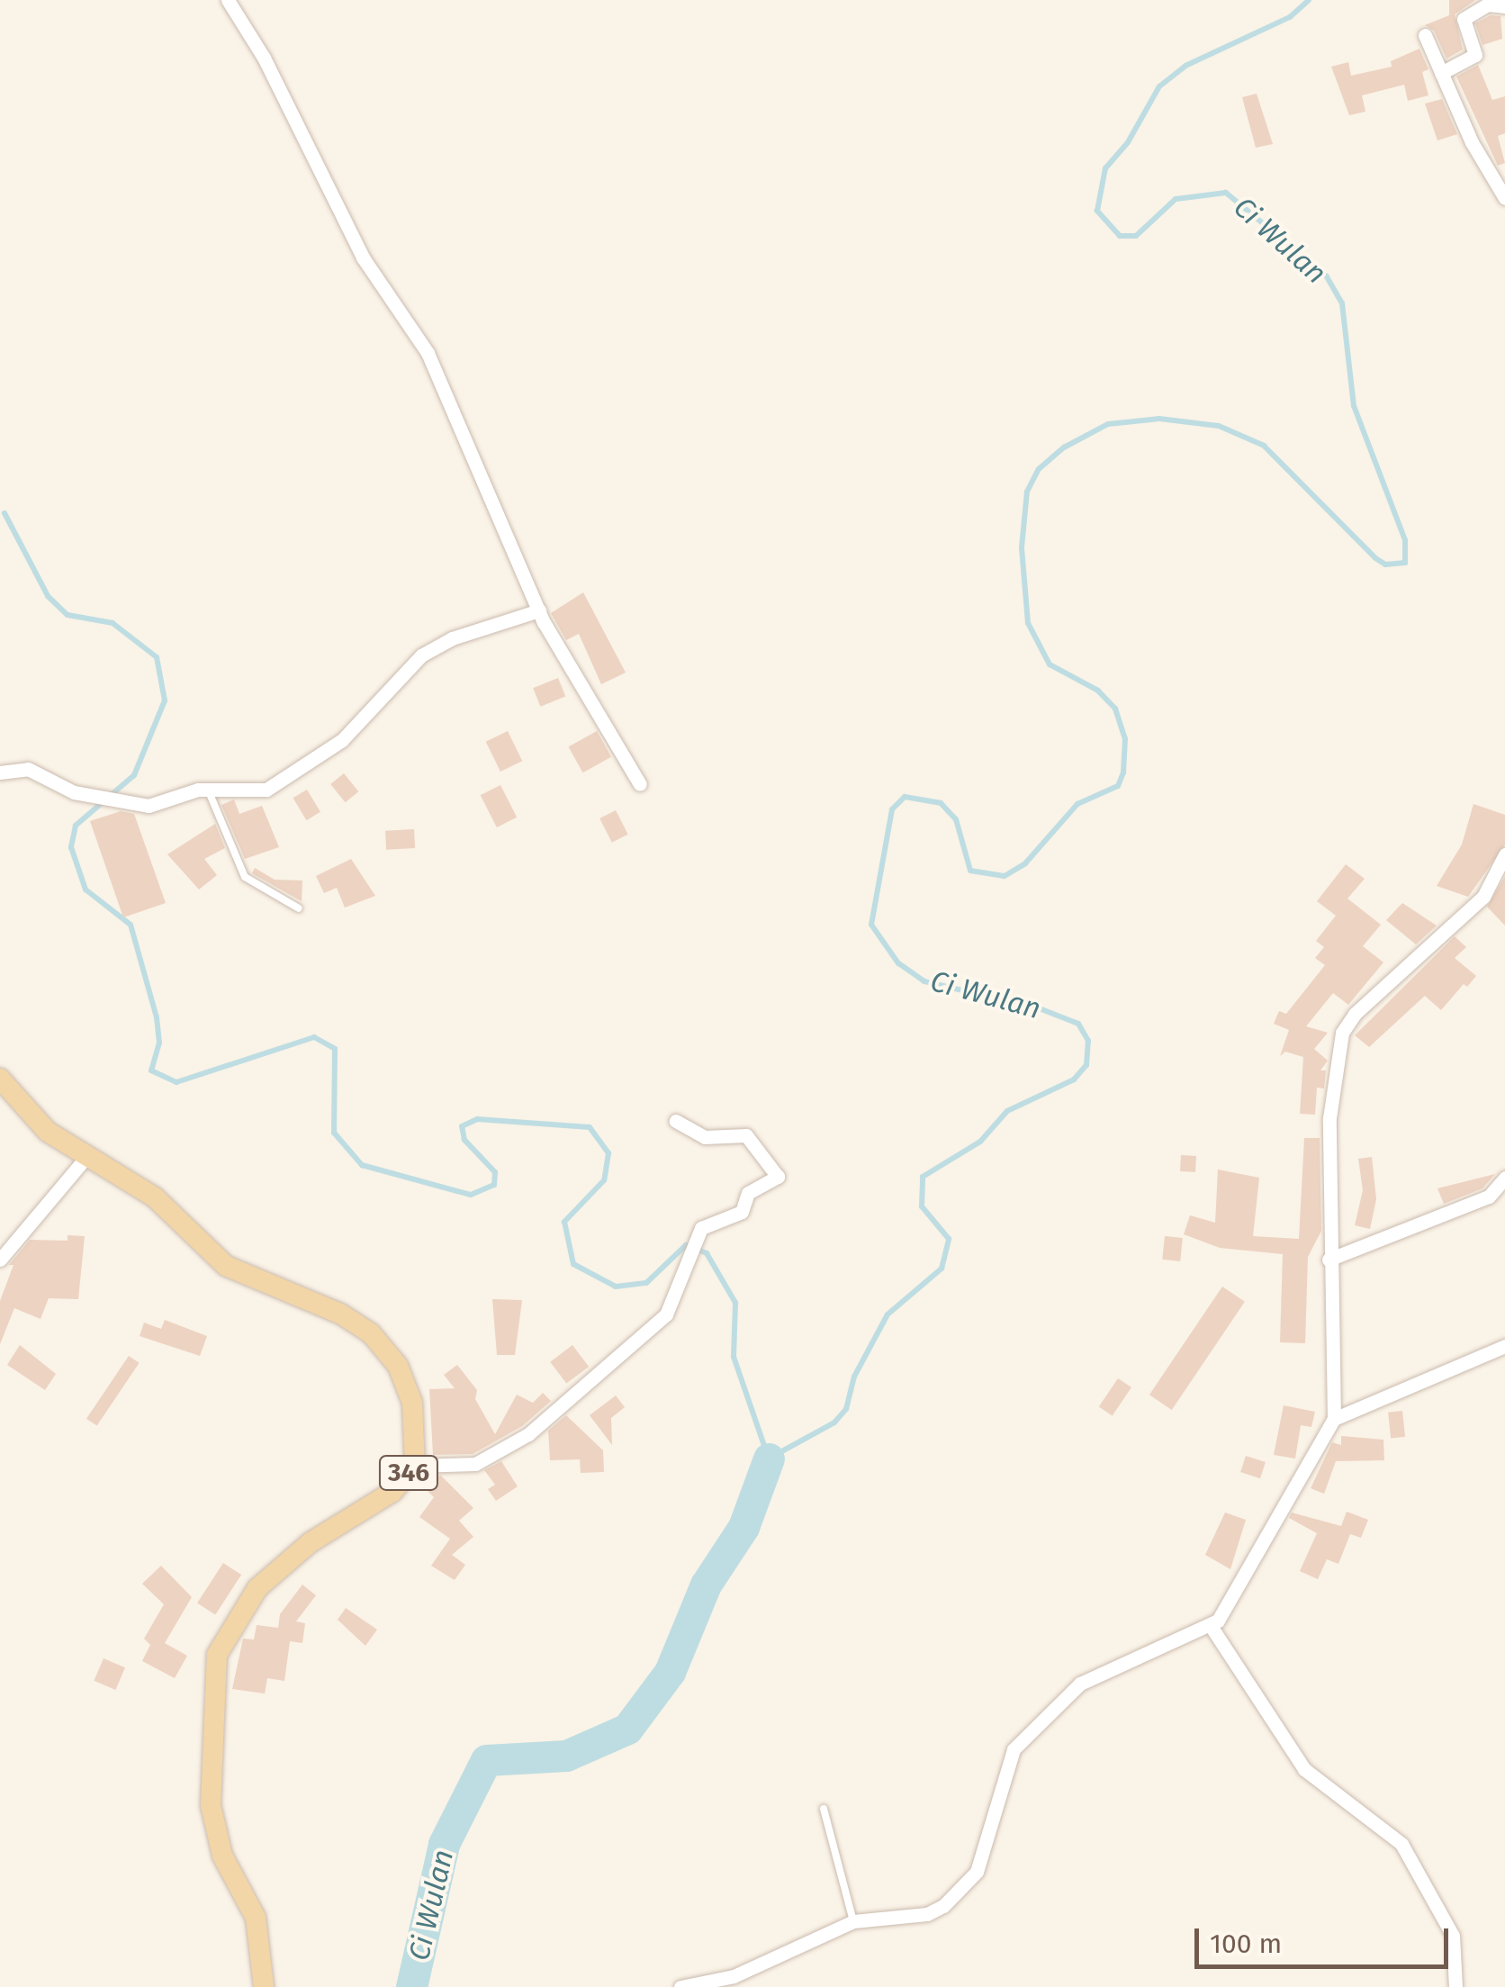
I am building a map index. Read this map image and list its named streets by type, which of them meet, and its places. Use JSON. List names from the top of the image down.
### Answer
{
  "streets": {
    "main road": ["346"]
  },
  "water": ["Ci Wulan"],
  "scale_bar": "100 m"
}
